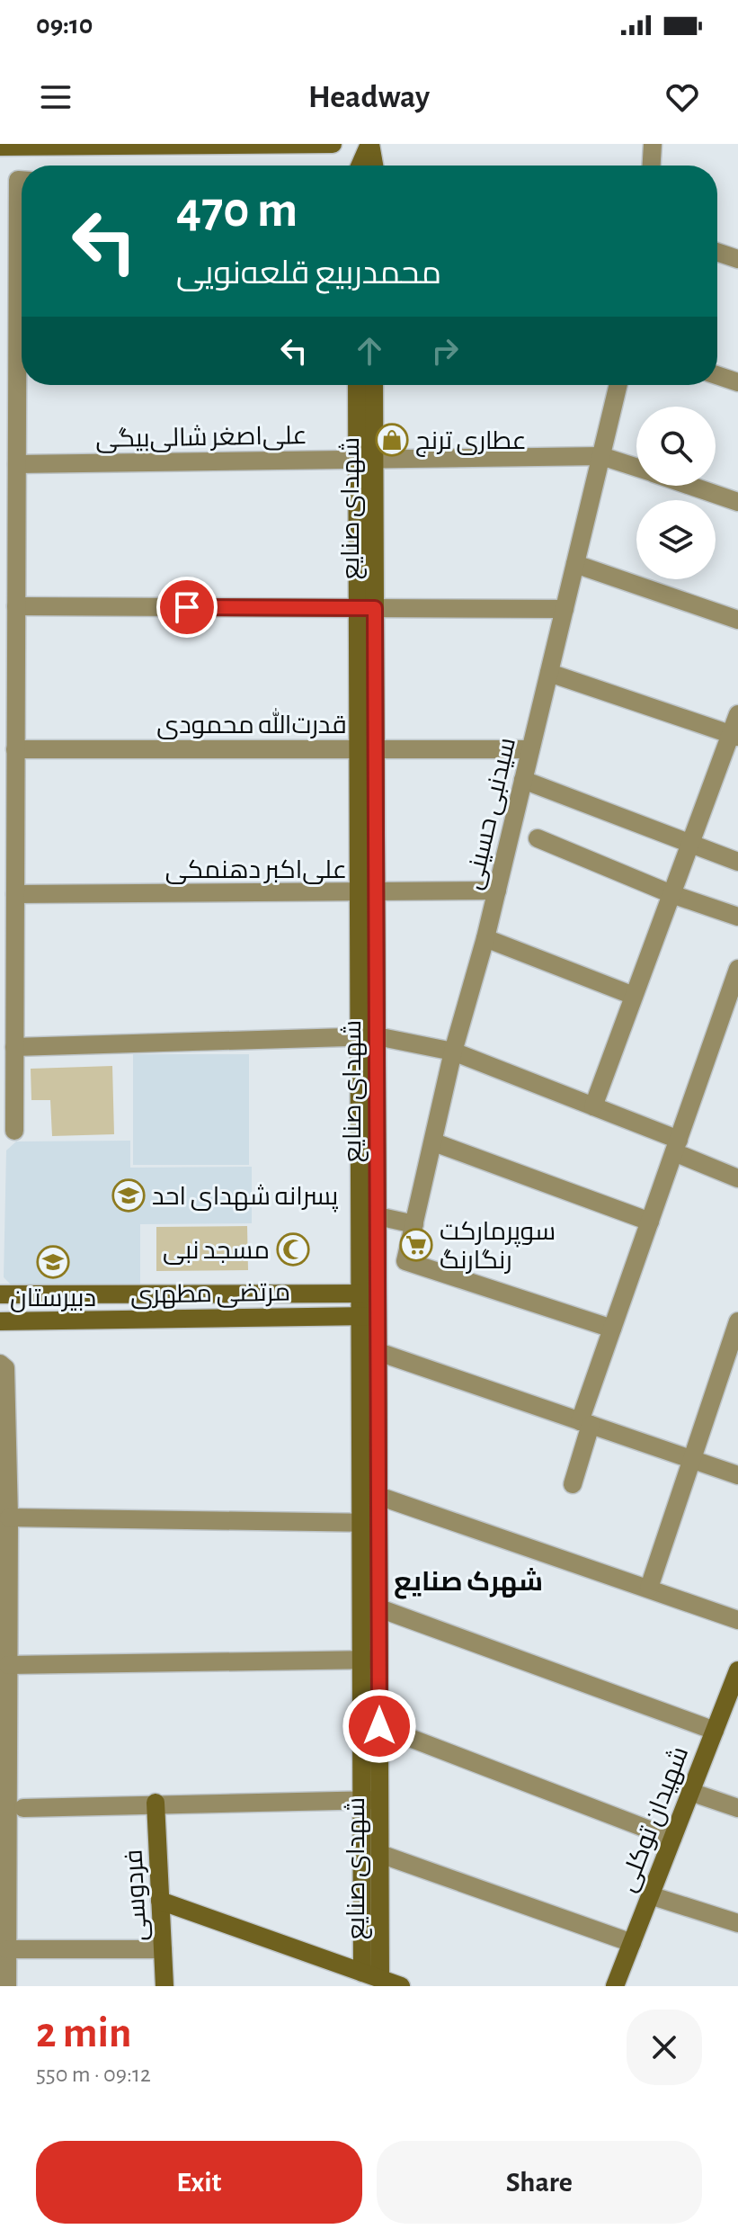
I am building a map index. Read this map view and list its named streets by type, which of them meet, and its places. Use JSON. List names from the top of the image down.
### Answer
{
  "streets": {
    "street": [
      "علی‌اصغر شالی‌بیگی",
      "شهدای صنایع",
      "قدرت‌الله محمودی",
      "سیدنبی حسینی",
      "علی‌اکبر دهنمکی",
      "مرتضی مطهری",
      "شهیدان توکلی",
      "فردوسی"
    ]
  },
  "crossings": [
    ["علی‌اصغر شالی‌بیگی", "شهدای صنایع"],
    ["علی‌اصغر شالی‌بیگی", "سیدنبی حسینی"],
    ["شهدای صنایع", "قدرت‌الله محمودی"],
    ["شهدای صنایع", "علی‌اکبر دهنمکی"],
    ["شهدای صنایع", "مرتضی مطهری"],
    ["قدرت‌الله محمودی", "سیدنبی حسینی"],
    ["سیدنبی حسینی", "علی‌اکبر دهنمکی"]
  ],
  "districts": ["شهرک صنایع"],
  "places": {
    "shop": ["عطاری ترنج"],
    "school or university": ["پسرانه شهدای احد", "دبیرستان"],
    "supermarket": ["سوپرمارکت رنگارنگ"],
    "mosque": ["مسجد نبی"]
  },
  "page": {
    "status": "09:10",
    "header": "Headway",
    "turn": ["470 m", "محمدربیع قلعه‌نویی"],
    "heading": ["2 min", "550 m · 09:12"],
    "buttons": ["Exit", "Share"]
  }
}
